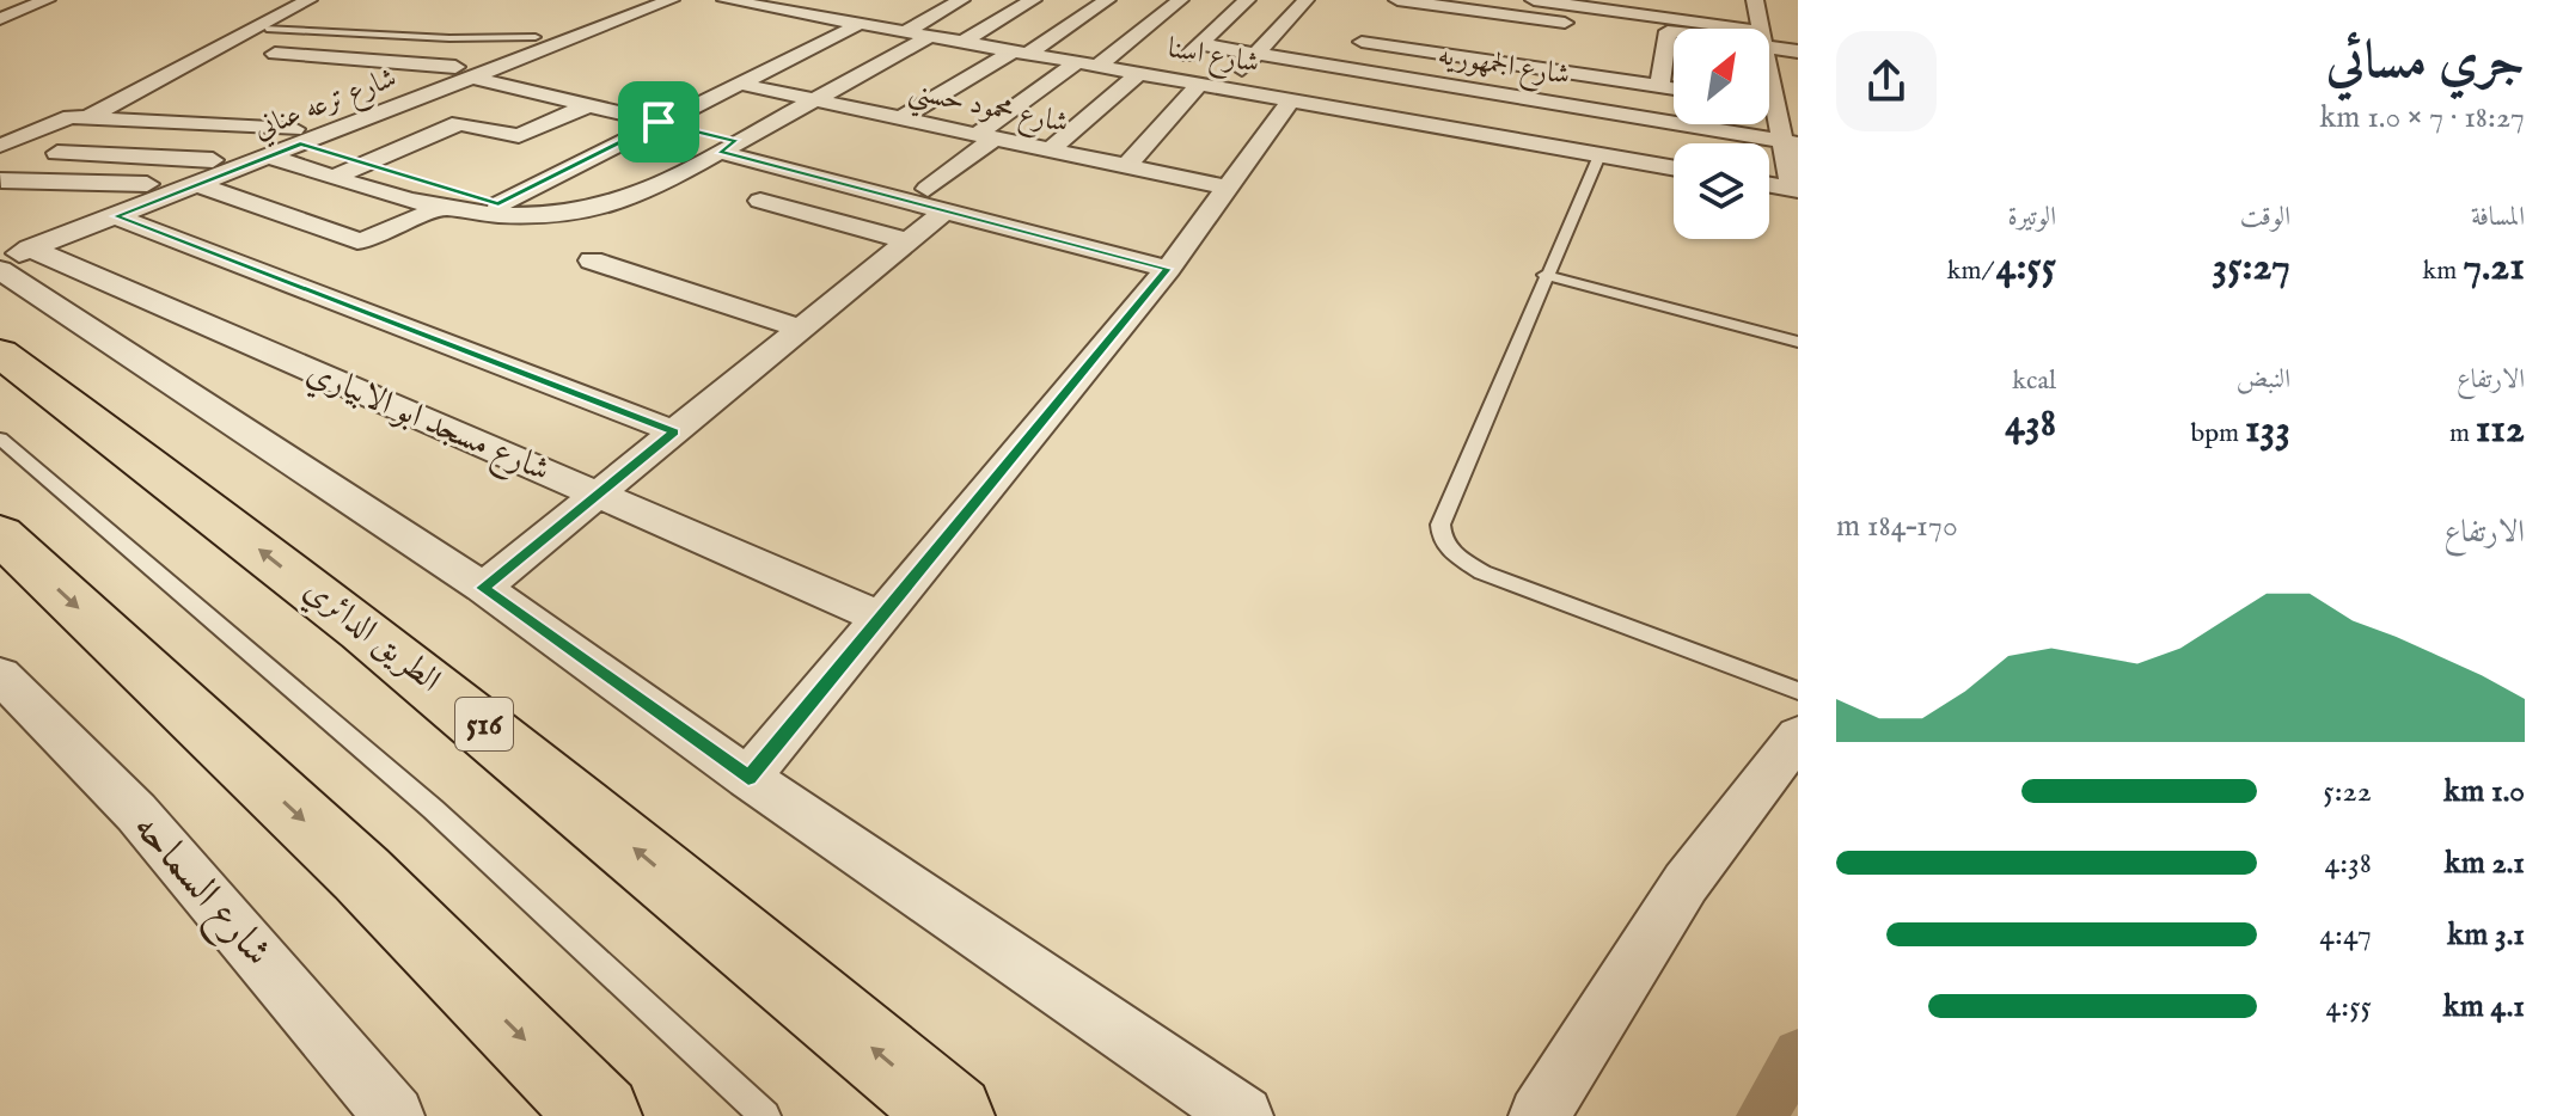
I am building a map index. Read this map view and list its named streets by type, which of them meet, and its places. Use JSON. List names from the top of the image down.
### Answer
{
  "streets": {
    "highway": ["الطريق الدائري", "516"],
    "street": [
      "شارع اسنا",
      "شارع الجمهوريه",
      "شارع ترعه عناني",
      "شارع محمود حسني",
      "شارع مسجد ابو الابياري",
      "شارع السماحه"
    ]
  },
  "crossings": [
    ["شارع اسنا", "شارع الجمهوريه"],
    ["شارع ترعه عناني", "شارع مسجد ابو الابياري"]
  ],
  "north": "top right",
  "page": {
    "heading": ["جري مسائي", "18:27 · 7 × 1.0 km"],
    "stats": [
      ["المسافة", "7.21 km"],
      ["الوقت", "35:27"],
      ["الوتيرة", "4:55 /km"],
      ["الارتفاع", "112 m"],
      ["النبض", "133 bpm"],
      ["kcal", "438"]
    ],
    "chart": ["الارتفاع", "170–184 m"],
    "list": [
      {
        "name": "1.0 km",
        "note": "5:22"
      },
      {
        "name": "2.1 km",
        "note": "4:38"
      },
      {
        "name": "3.1 km",
        "note": "4:47"
      },
      {
        "name": "4.1 km",
        "note": "4:55"
      }
    ]
  }
}
